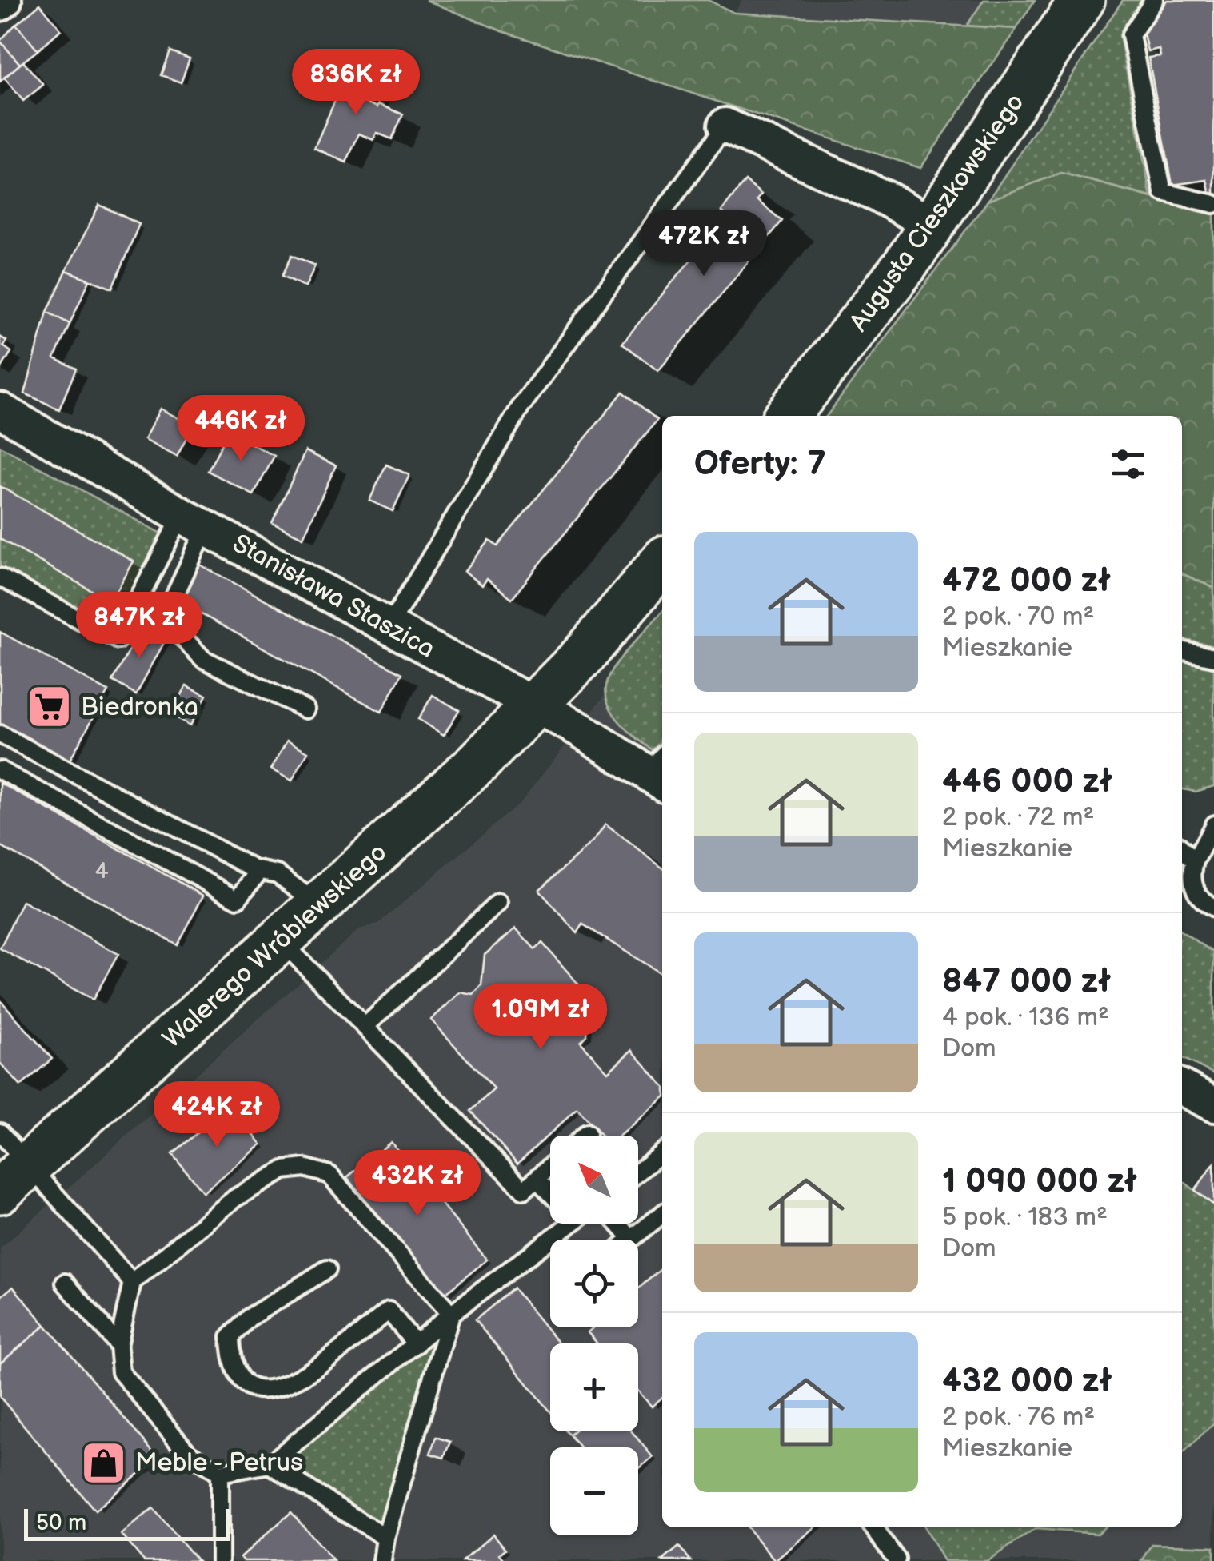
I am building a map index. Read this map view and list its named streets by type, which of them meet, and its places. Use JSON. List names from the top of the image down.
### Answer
{
  "streets": {
    "main road": ["Augusta Cieszkowskiego", "Walerego Wróblewskiego"],
    "street": ["Stanisława Staszica"]
  },
  "crossings": [
    ["Stanisława Staszica", "Walerego Wróblewskiego"]
  ],
  "places": {
    "supermarket": ["Biedronka"],
    "shop": ["Meble - Petrus"]
  },
  "house_numbers": ["4"],
  "scale_bar": "50 m",
  "north": "top left",
  "page": {
    "price": [
      "836K zł",
      "472K zł",
      "446K zł",
      "847K zł",
      "1.09M zł",
      "424K zł",
      "432K zł"
    ],
    "heading": "Oferty: 7",
    "list": [
      {
        "name": "472 000 zł",
        "note": "2 pok. · 70 m² · Mieszkanie"
      },
      {
        "name": "446 000 zł",
        "note": "2 pok. · 72 m² · Mieszkanie"
      },
      {
        "name": "847 000 zł",
        "note": "4 pok. · 136 m² · Dom"
      },
      {
        "name": "1 090 000 zł",
        "note": "5 pok. · 183 m² · Dom"
      },
      {
        "name": "432 000 zł",
        "note": "2 pok. · 76 m² · Mieszkanie"
      }
    ],
    "map_buttons": ["+", "−"],
    "scale": "50 m"
  }
}
